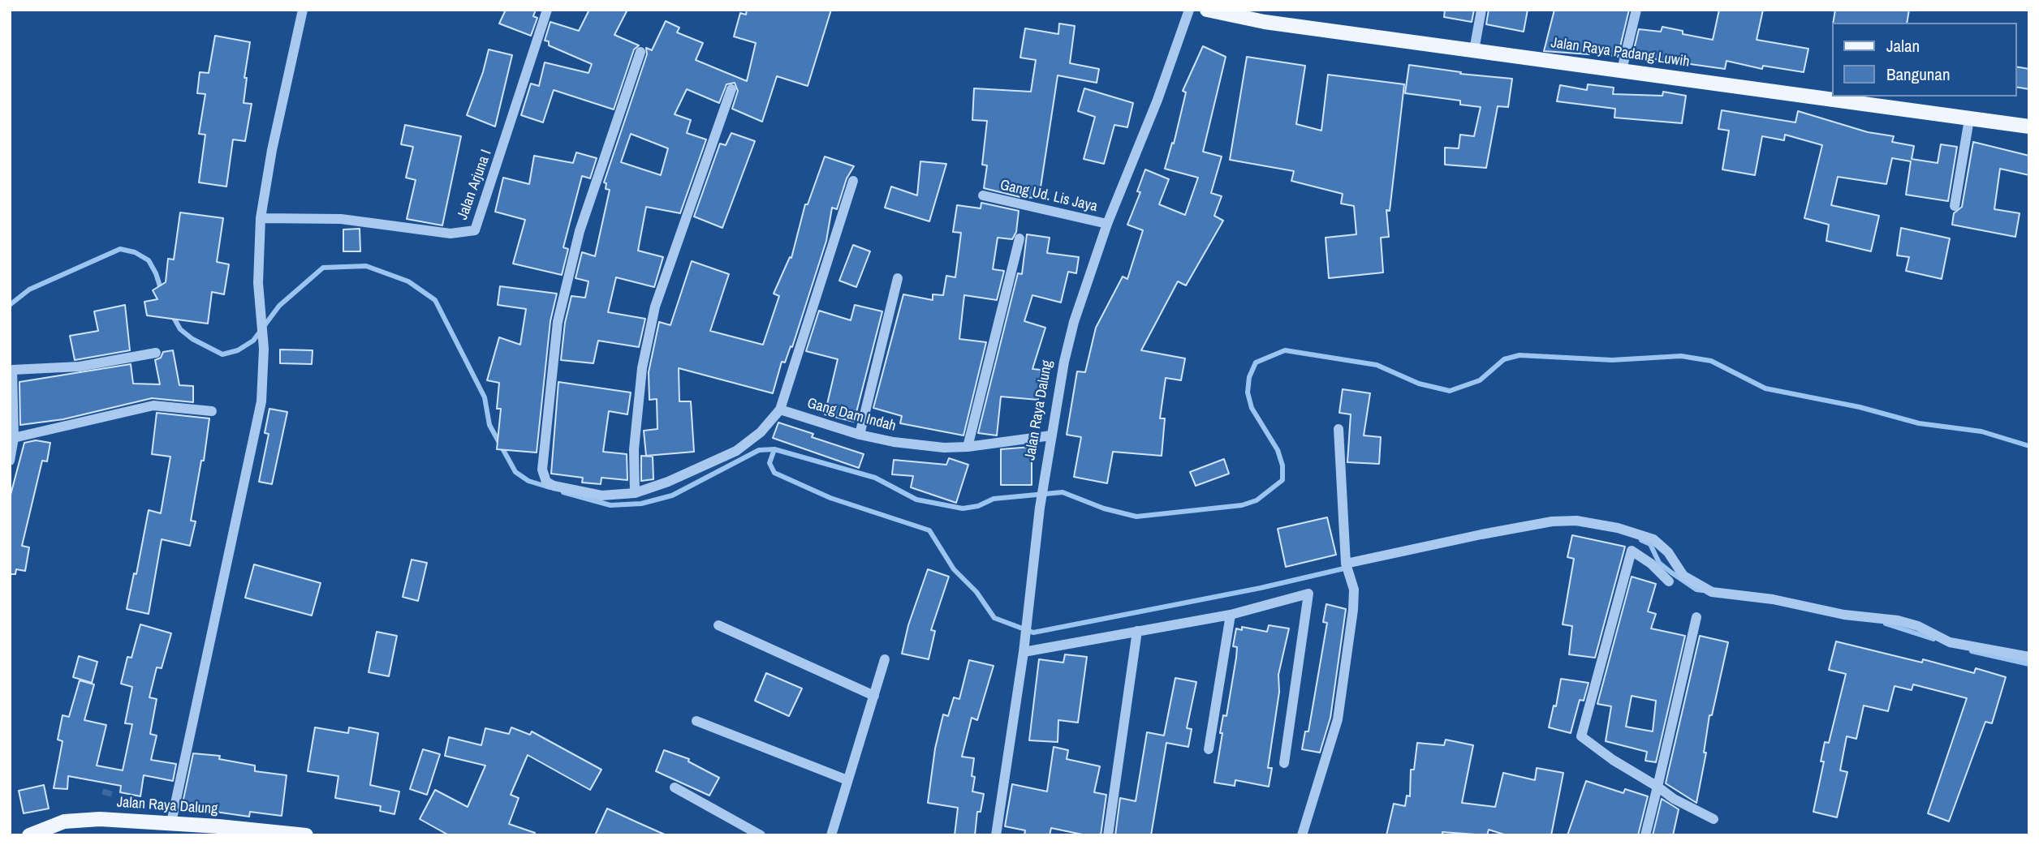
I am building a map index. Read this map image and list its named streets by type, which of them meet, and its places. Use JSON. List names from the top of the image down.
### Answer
{
  "streets": {
    "main road": ["Jalan Raya Padang Luwih", "Jalan Raya Dalung"],
    "street": ["Jalan Arjuna I", "Gang Ud. Lis Jaya", "Gang Dam Indah"]
  },
  "crossings": [
    ["Gang Ud. Lis Jaya", "Jalan Raya Dalung"],
    ["Jalan Raya Dalung", "Gang Dam Indah"]
  ],
  "legend": ["Jalan", "Bangunan"]
}
